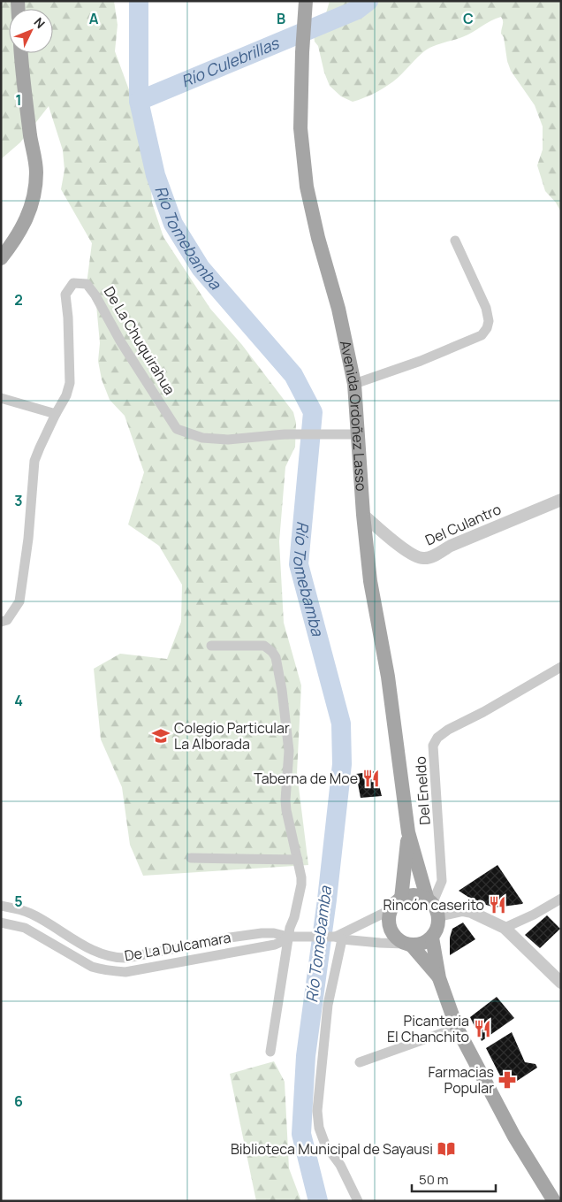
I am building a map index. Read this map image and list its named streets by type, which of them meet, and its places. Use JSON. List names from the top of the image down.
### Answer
{
  "streets": {
    "main road": ["Avenida Ordoñez Lasso"],
    "street": [
      "De La Chuquirahua",
      "Del Culantro",
      "Del Eneldo",
      "De La Dulcamara"
    ]
  },
  "crossings": [
    ["De La Chuquirahua", "Avenida Ordoñez Lasso"],
    ["Avenida Ordoñez Lasso", "Del Culantro"],
    ["Avenida Ordoñez Lasso", "Del Eneldo"],
    ["Avenida Ordoñez Lasso", "De La Dulcamara"],
    ["Del Eneldo", "De La Dulcamara"]
  ],
  "water": ["Río Culebrillas", "Río Tomebamba"],
  "places": {
    "school or university": ["Colegio Particular La Alborada"],
    "restaurant": ["Taberna de Moe", "Rincón caserito", "Picanteria El Chanchito"],
    "pharmacy": ["Farmacias Popular"],
    "library": ["Biblioteca Municipal de Sayausi"]
  },
  "scale_bar": "50 m",
  "north": "top right",
  "grid": {
    "columns": ["A", "B", "C"],
    "rows": [
      "1",
      "2",
      "3",
      "4",
      "5",
      "6"
    ]
  }
}
